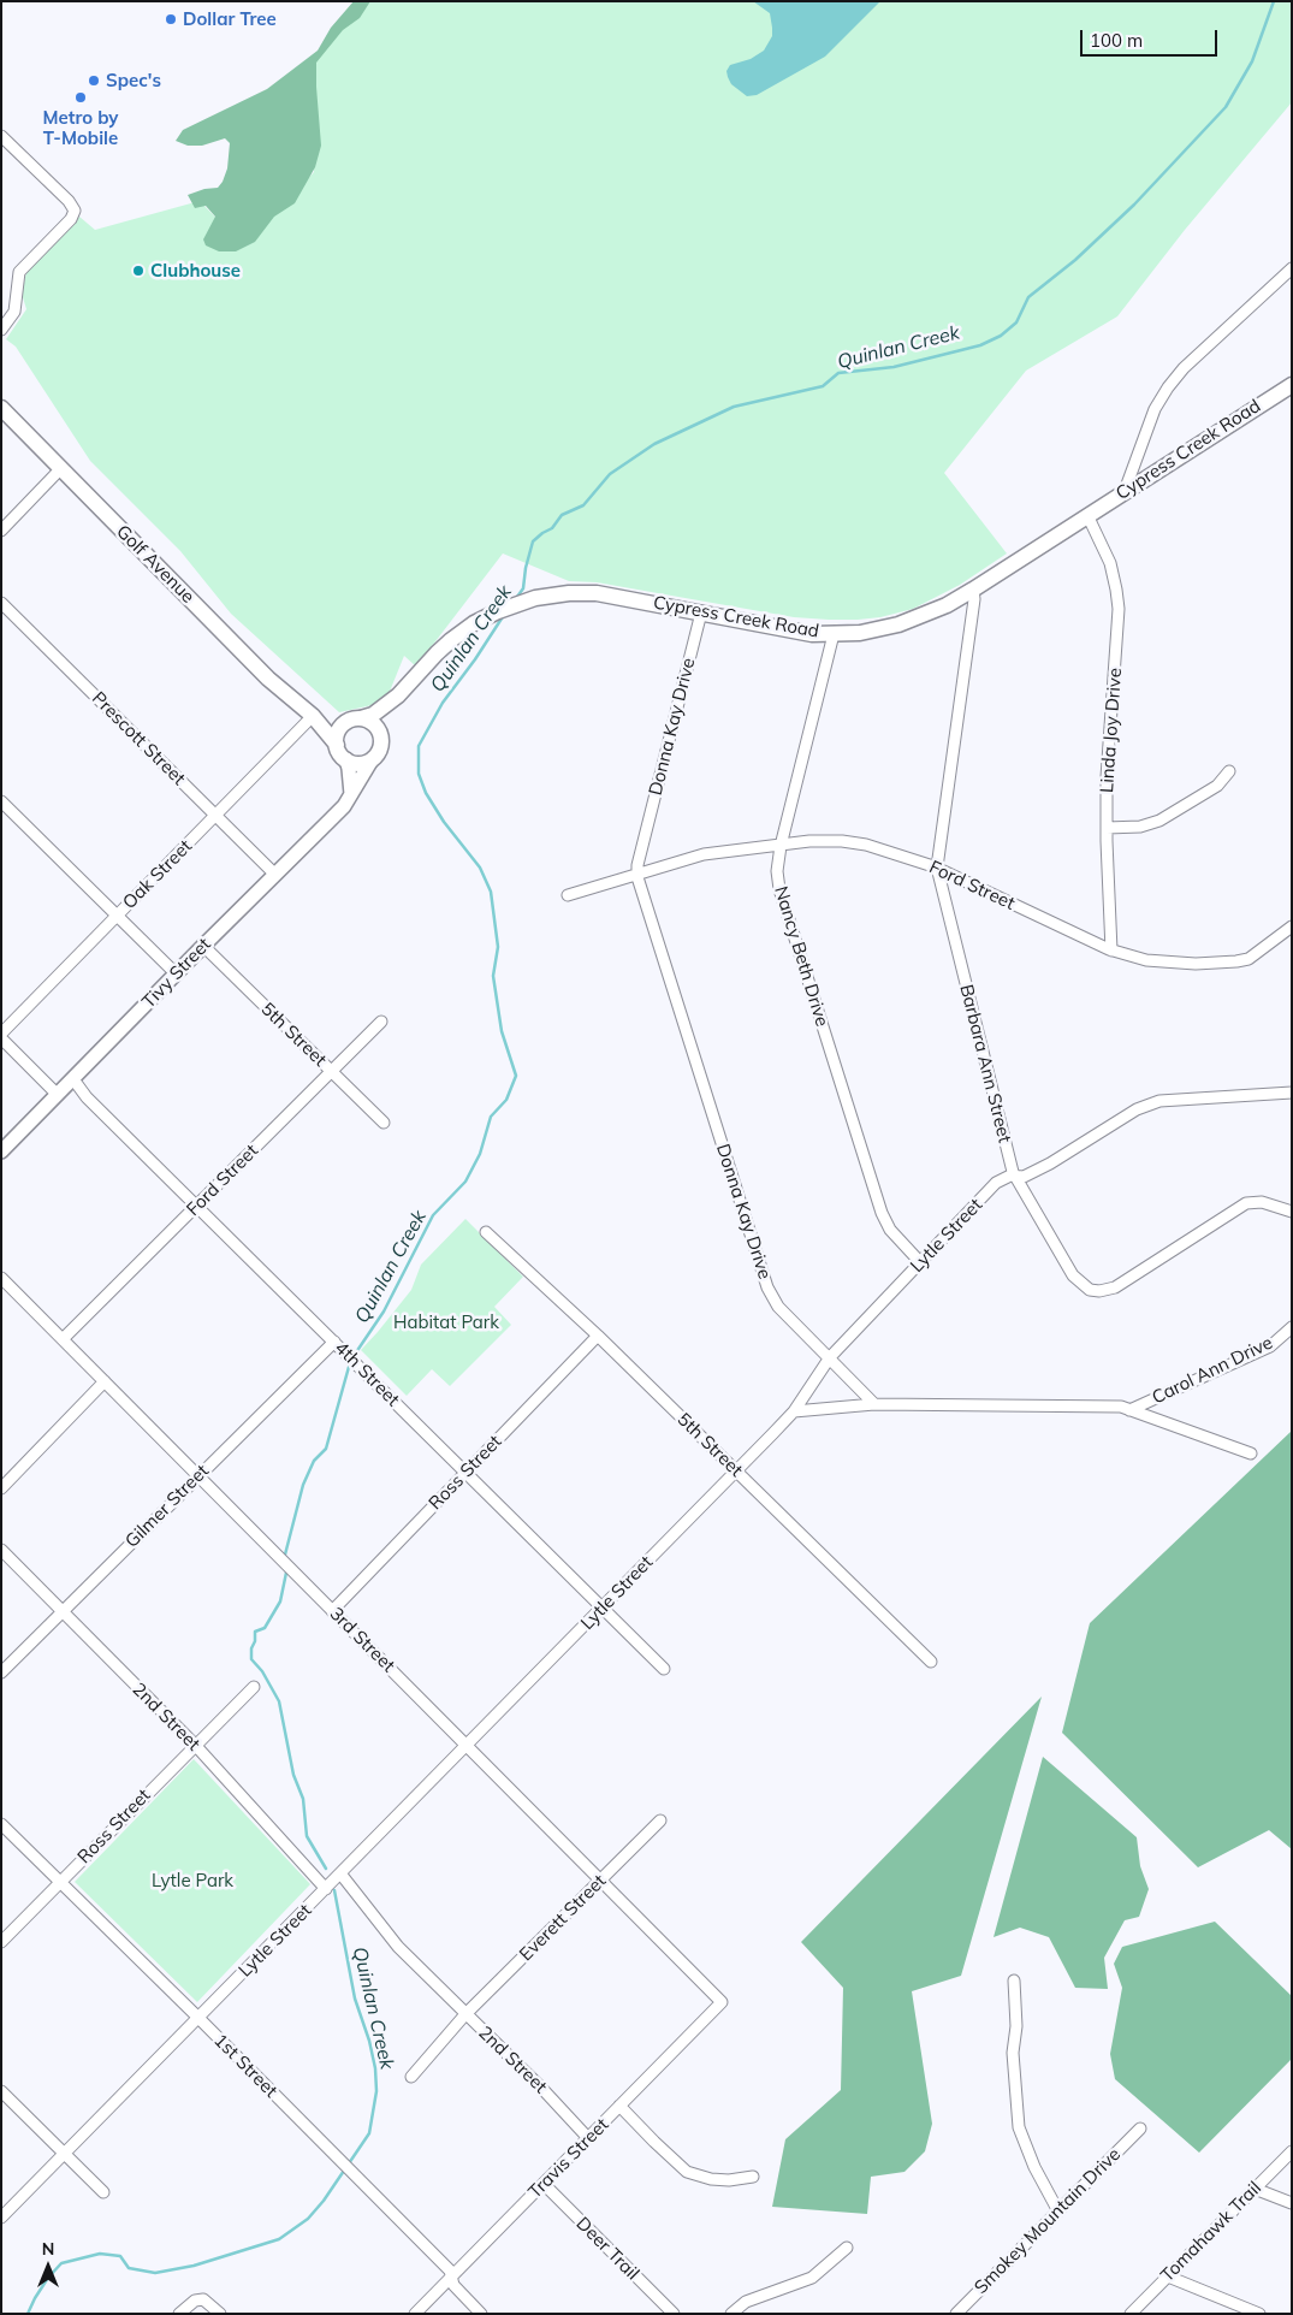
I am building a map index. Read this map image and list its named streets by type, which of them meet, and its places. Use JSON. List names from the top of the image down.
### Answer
{
  "streets": {
    "main road": ["Cypress Creek Road", "Golf Avenue"],
    "street": [
      "Donna Kay Drive",
      "Linda Joy Drive",
      "Prescott Street",
      "Oak Street",
      "Ford Street",
      "Nancy Beth Drive",
      "Tivy Street",
      "5th Street",
      "Barbara Ann Street",
      "Lytle Street",
      "Carol Ann Drive",
      "4th Street",
      "Ross Street",
      "Gilmer Street",
      "3rd Street",
      "2nd Street",
      "Everett Street",
      "1st Street",
      "Travis Street",
      "Smokey Mountain Drive",
      "Tomahawk Trail",
      "Deer Trail"
    ]
  },
  "crossings": [
    ["Cypress Creek Road", "Golf Avenue"],
    ["Cypress Creek Road", "Donna Kay Drive"],
    ["Cypress Creek Road", "Linda Joy Drive"],
    ["Cypress Creek Road", "Nancy Beth Drive"],
    ["Cypress Creek Road", "Tivy Street"],
    ["Cypress Creek Road", "Barbara Ann Street"],
    ["Golf Avenue", "Oak Street"],
    ["Golf Avenue", "Tivy Street"],
    ["Donna Kay Drive", "Ford Street"],
    ["Donna Kay Drive", "Lytle Street"],
    ["Linda Joy Drive", "Ford Street"],
    ["Prescott Street", "Oak Street"],
    ["Prescott Street", "Tivy Street"],
    ["Ford Street", "Nancy Beth Drive"],
    ["Ford Street", "5th Street"],
    ["Ford Street", "Barbara Ann Street"],
    ["Ford Street", "4th Street"],
    ["Ford Street", "3rd Street"],
    ["Nancy Beth Drive", "Lytle Street"],
    ["Tivy Street", "5th Street"],
    ["Tivy Street", "4th Street"],
    ["5th Street", "Lytle Street"],
    ["5th Street", "Ross Street"],
    ["Barbara Ann Street", "Lytle Street"],
    ["Lytle Street", "4th Street"],
    ["Lytle Street", "3rd Street"],
    ["Lytle Street", "2nd Street"],
    ["Lytle Street", "1st Street"],
    ["4th Street", "Ross Street"],
    ["4th Street", "Gilmer Street"],
    ["Ross Street", "3rd Street"],
    ["Ross Street", "2nd Street"],
    ["Ross Street", "1st Street"],
    ["Gilmer Street", "3rd Street"],
    ["Gilmer Street", "2nd Street"],
    ["3rd Street", "Everett Street"],
    ["3rd Street", "Travis Street"],
    ["2nd Street", "Everett Street"],
    ["2nd Street", "Travis Street"],
    ["1st Street", "Travis Street"],
    ["Travis Street", "Deer Trail"]
  ],
  "water": ["Quinlan Creek"],
  "parks": ["Habitat Park", "Lytle Park"],
  "places": [
    "Dollar Tree",
    "Spec's",
    "Metro by T-Mobile",
    "Clubhouse"
  ],
  "scale_bar": "100 m",
  "north": "top"
}
